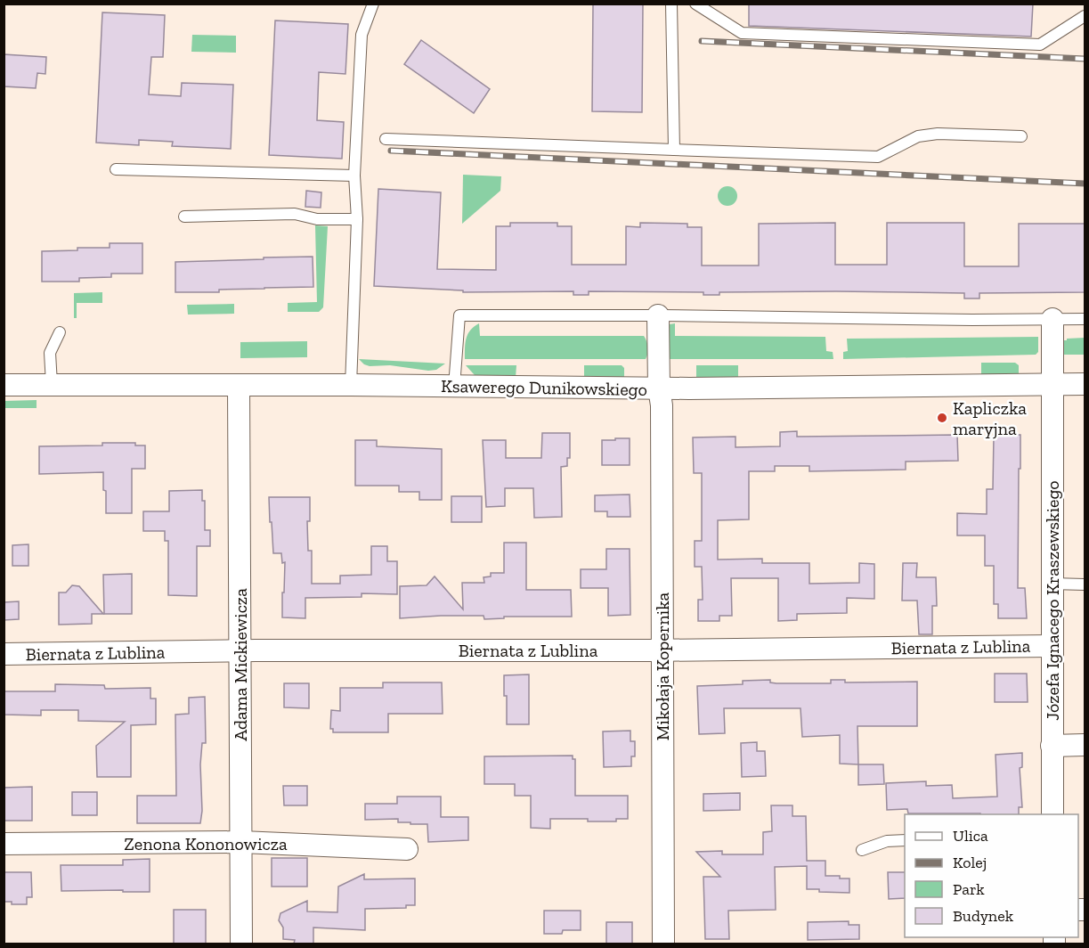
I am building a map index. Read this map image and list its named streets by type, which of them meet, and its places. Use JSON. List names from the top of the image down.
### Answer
{
  "streets": {
    "street": [
      "Ksawerego Dunikowskiego",
      "Józefa Ignacego Kraszewskiego",
      "Biernata z Lublina",
      "Adama Mickiewicza",
      "Mikołaja Kopernika",
      "Zenona Kononowicza"
    ]
  },
  "crossings": [
    ["Ksawerego Dunikowskiego", "Józefa Ignacego Kraszewskiego"],
    ["Ksawerego Dunikowskiego", "Adama Mickiewicza"],
    ["Ksawerego Dunikowskiego", "Mikołaja Kopernika"],
    ["Józefa Ignacego Kraszewskiego", "Biernata z Lublina"],
    ["Biernata z Lublina", "Adama Mickiewicza"],
    ["Biernata z Lublina", "Mikołaja Kopernika"],
    ["Adama Mickiewicza", "Zenona Kononowicza"]
  ],
  "places": ["Kapliczka maryjna"],
  "legend": [
    "Ulica",
    "Kolej",
    "Park",
    "Budynek"
  ]
}
